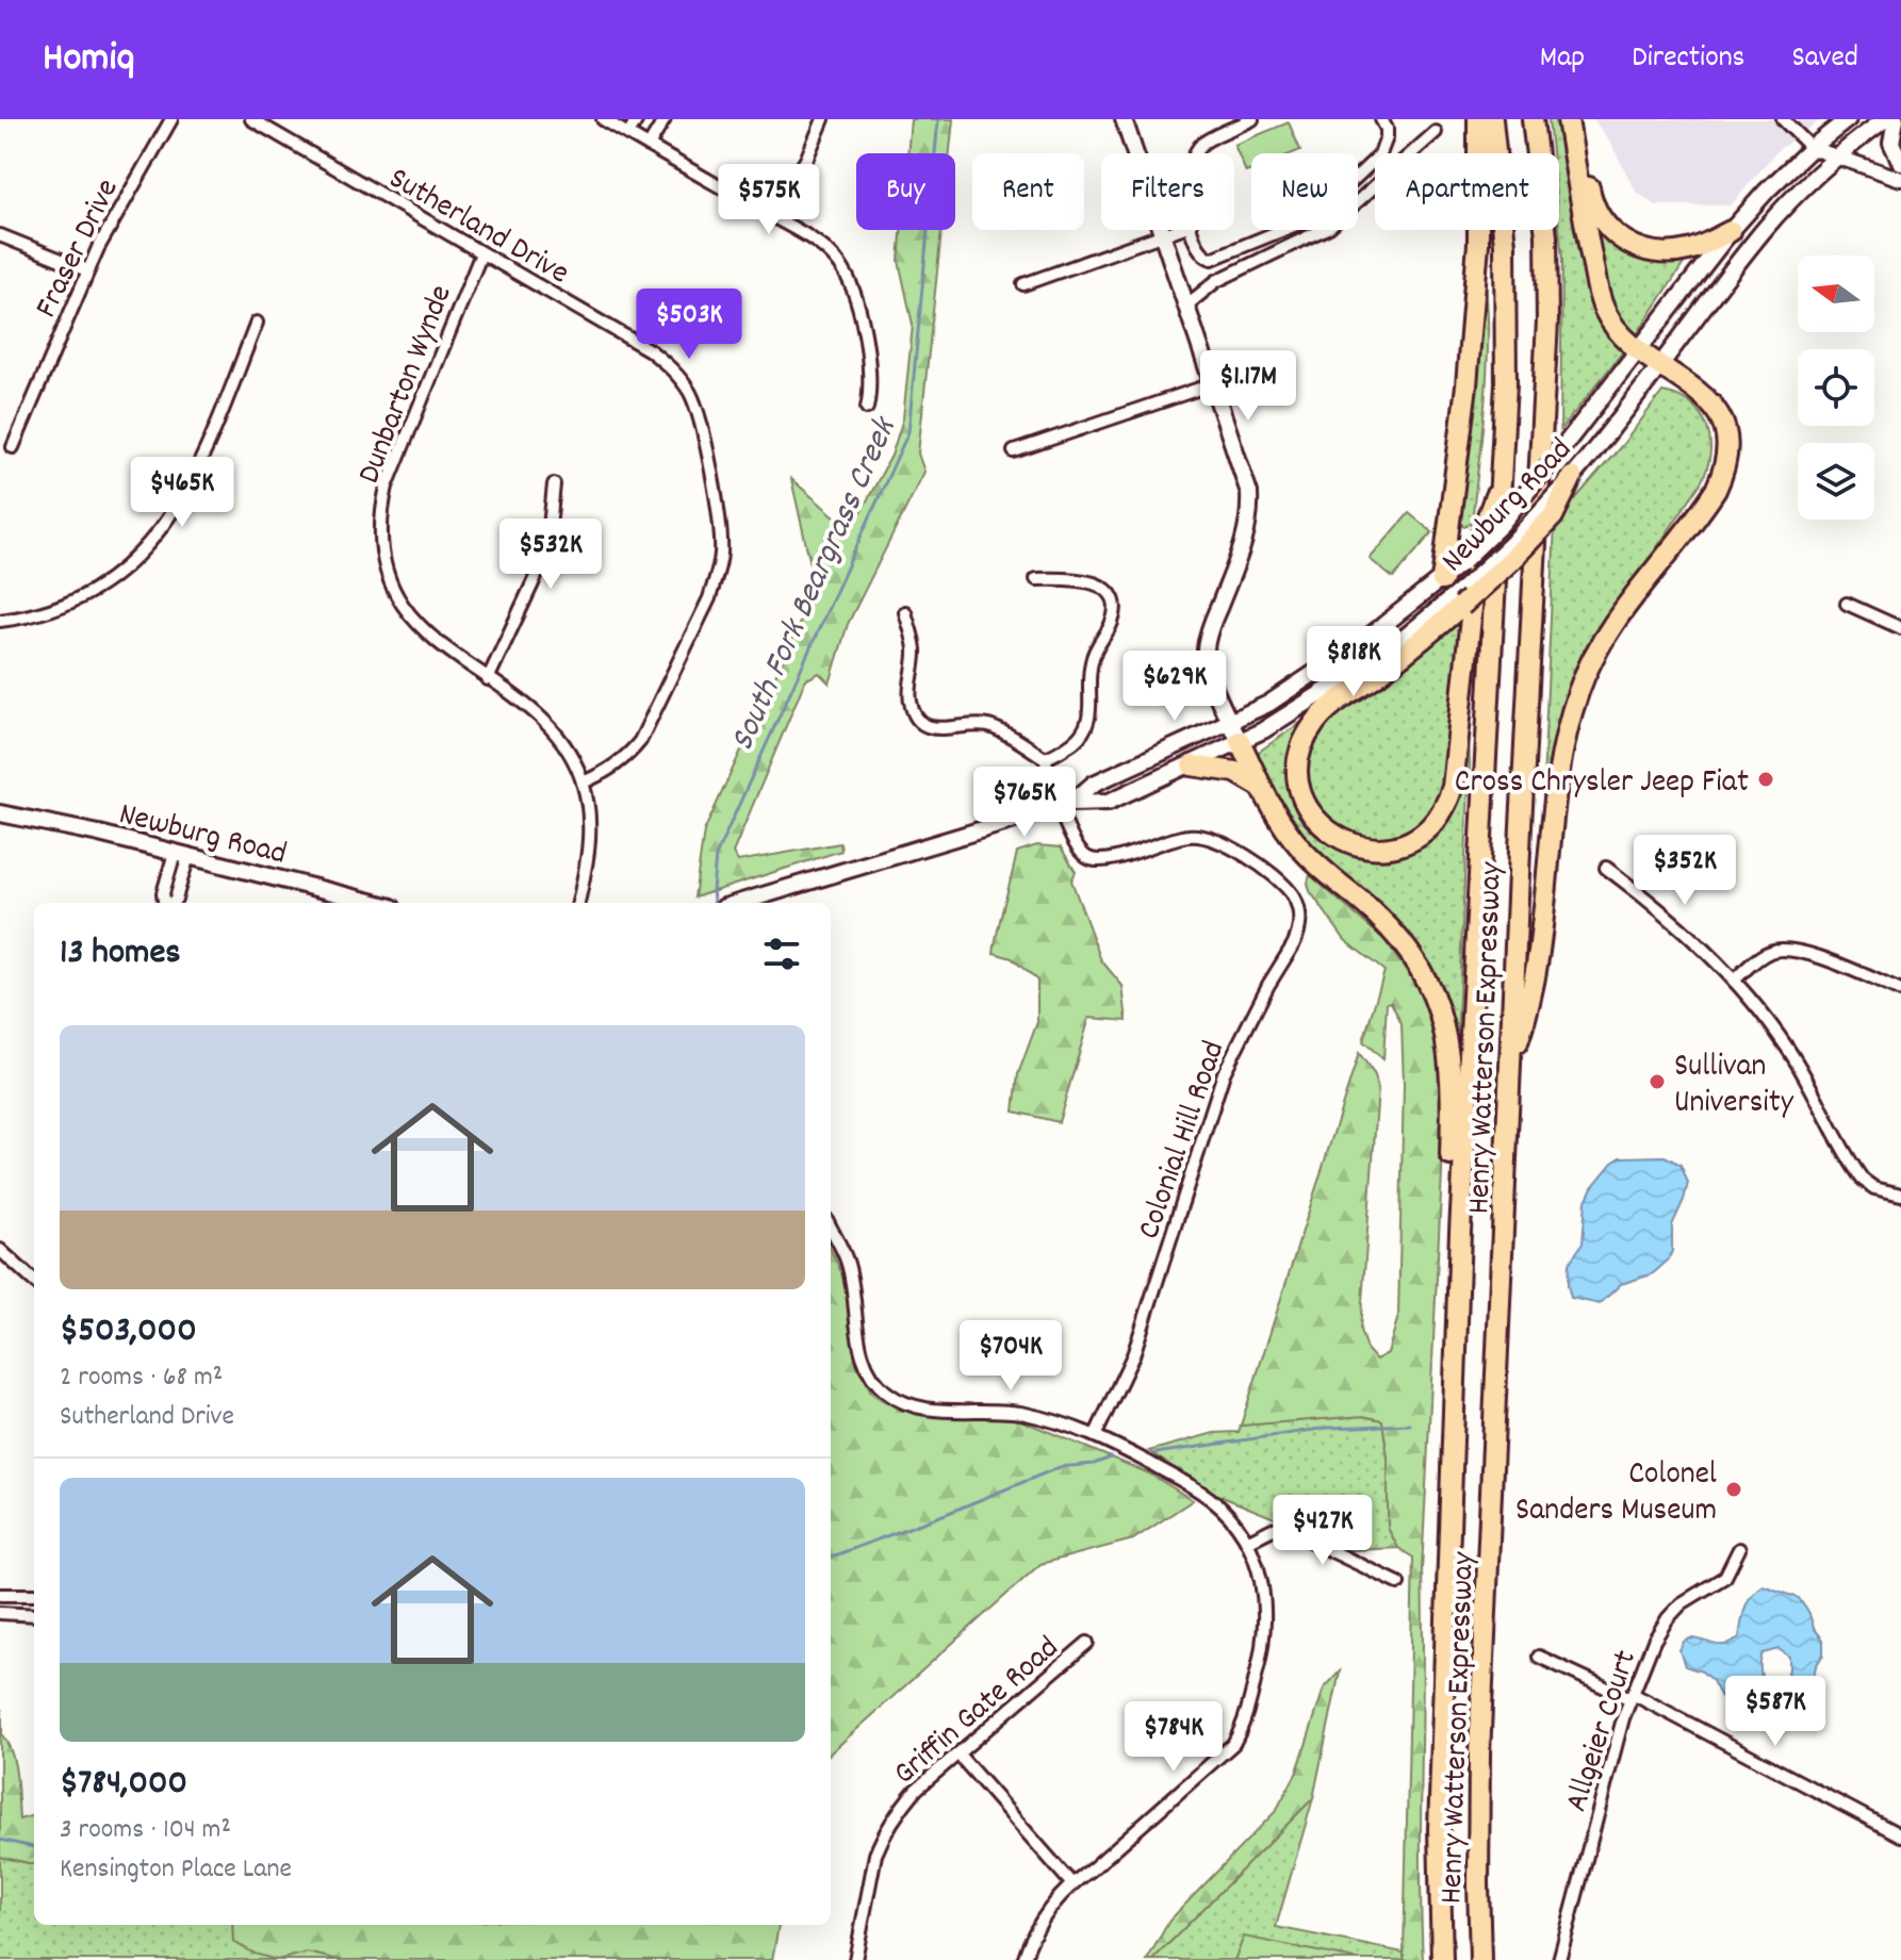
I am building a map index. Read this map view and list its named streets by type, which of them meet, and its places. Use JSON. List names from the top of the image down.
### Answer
{
  "streets": {
    "highway": ["Henry Watterson Expressway"],
    "main road": ["Newburg Road"],
    "street": [
      "Sutherland Drive",
      "Fraser Drive",
      "Dunbarton Wynde",
      "Colonial Hill Road",
      "Griffin Gate Road",
      "Allgeier Court"
    ]
  },
  "crossings": [
    ["Sutherland Drive", "Dunbarton Wynde"],
    ["Newburg Road", "Colonial Hill Road"]
  ],
  "water": ["South Fork Beargrass Creek"],
  "places": ["Cross Chrysler Jeep Fiat", "Sullivan University", "Colonel Sanders Museum"],
  "north": "left",
  "page": {
    "header": "Homiq",
    "nav": ["Map", "Directions", "Saved"],
    "chip": [
      "Buy",
      "Rent",
      "Filters",
      "New",
      "Apartment"
    ],
    "price": [
      "$575K",
      "$503K",
      "$1.17M",
      "$465K",
      "$532K",
      "$818K",
      "$629K",
      "$765K",
      "$352K",
      "$704K",
      "$427K",
      "$587K",
      "$784K"
    ],
    "heading": "13 homes",
    "list": [
      {
        "name": "$503,000",
        "note": "2 rooms · 68 m² · Sutherland Drive"
      },
      {
        "name": "$784,000",
        "note": "3 rooms · 104 m² · Kensington Place Lane"
      }
    ]
  }
}
